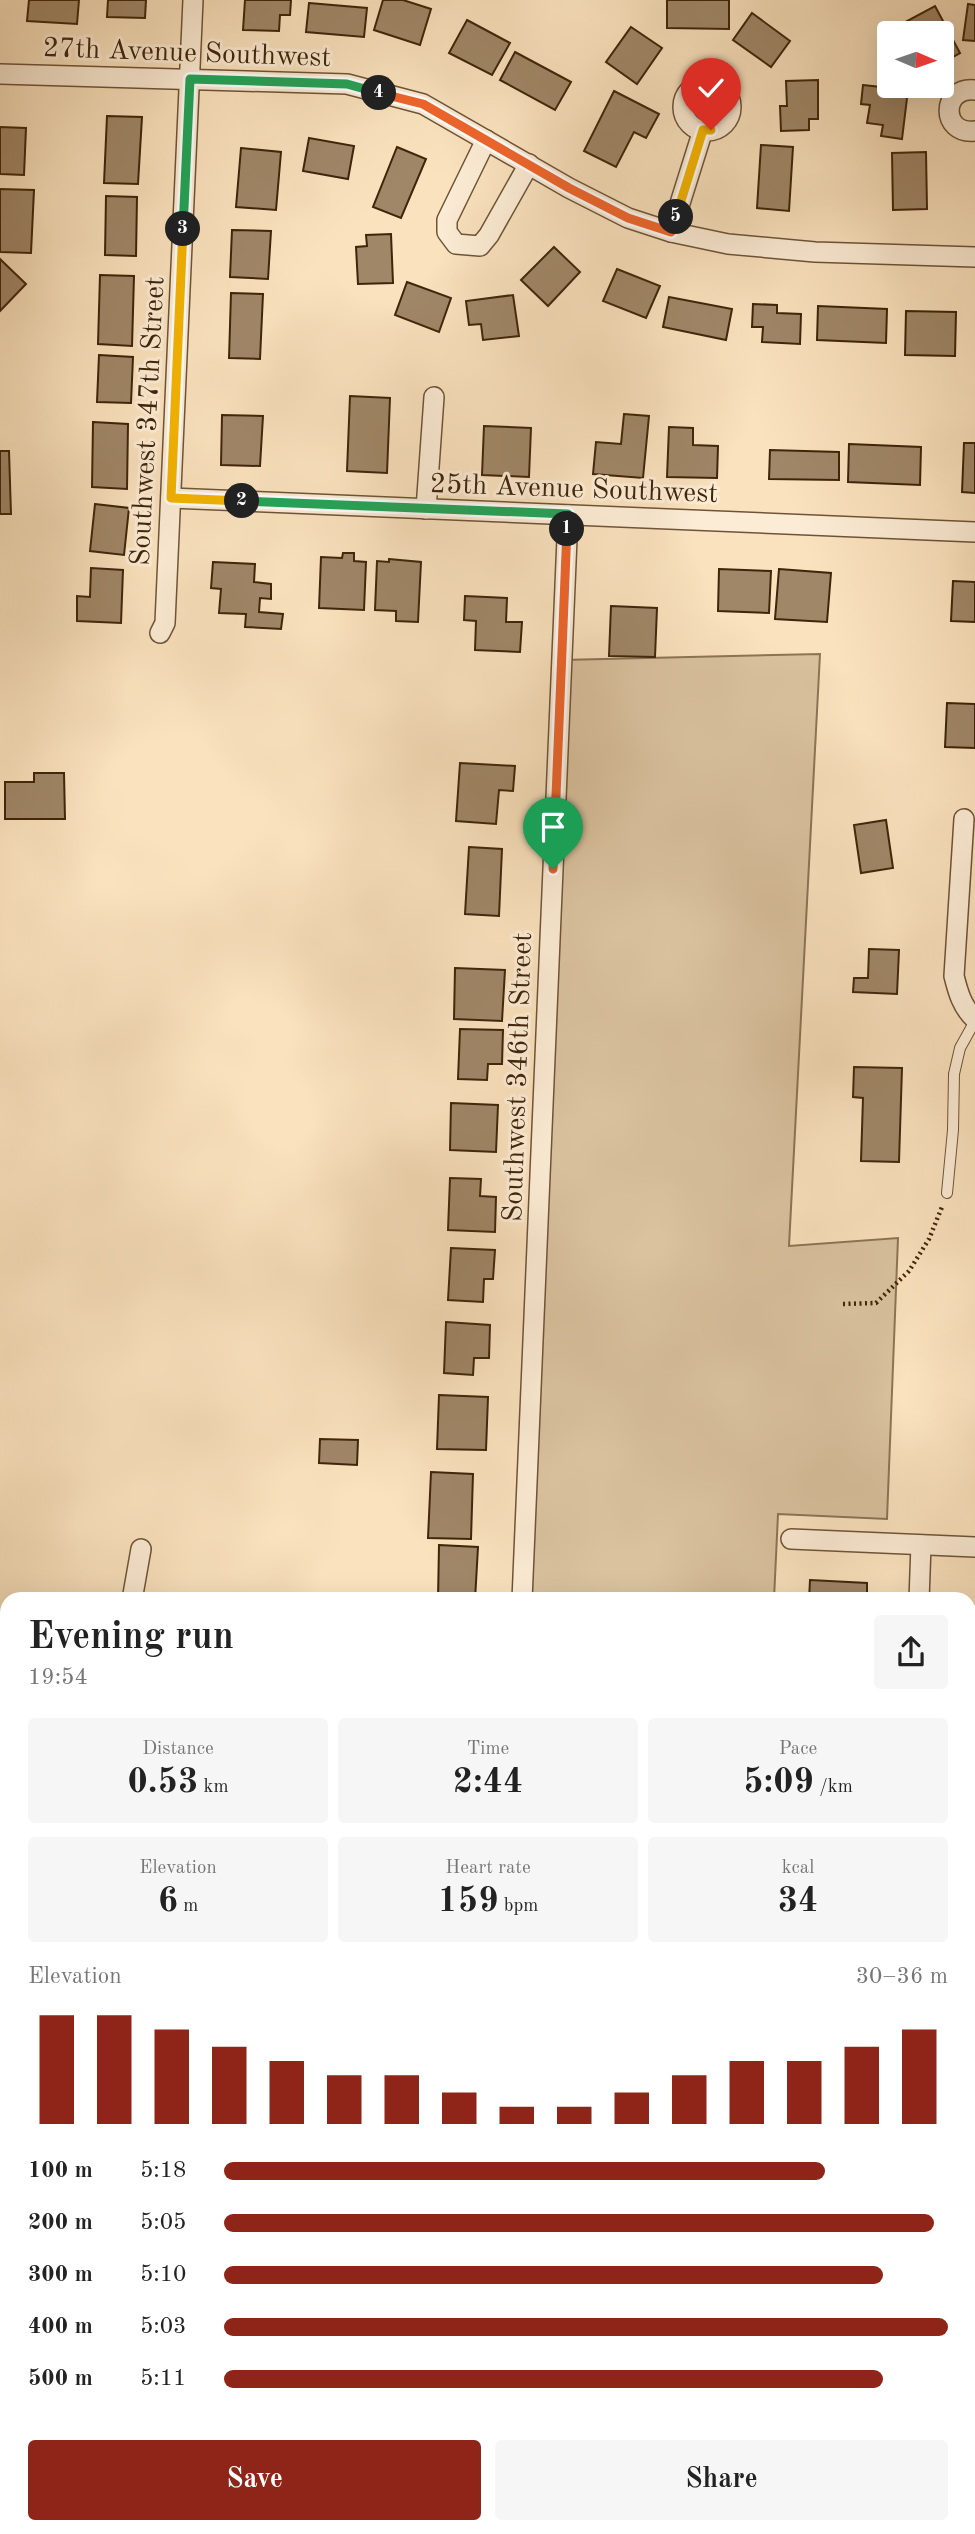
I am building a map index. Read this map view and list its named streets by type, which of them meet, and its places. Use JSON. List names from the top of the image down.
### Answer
{
  "streets": {
    "street": [
      "27th Avenue Southwest",
      "Southwest 347th Street",
      "25th Avenue Southwest",
      "Southwest 346th Street"
    ]
  },
  "crossings": [
    ["27th Avenue Southwest", "Southwest 347th Street"],
    ["Southwest 347th Street", "25th Avenue Southwest"],
    ["25th Avenue Southwest", "Southwest 346th Street"]
  ],
  "north": "right",
  "page": {
    "pins": [
      "4",
      "5",
      "3",
      "2",
      "1"
    ],
    "heading": ["Evening run", "19:54"],
    "stats": [
      ["Distance", "0.53 km"],
      ["Time", "2:44"],
      ["Pace", "5:09 /km"],
      ["Elevation", "6 m"],
      ["Heart rate", "159 bpm"],
      ["kcal", "34"]
    ],
    "chart": ["Elevation", "30–36 m"],
    "list": [
      {
        "name": "100 m",
        "note": "5:18"
      },
      {
        "name": "200 m",
        "note": "5:05"
      },
      {
        "name": "300 m",
        "note": "5:10"
      },
      {
        "name": "400 m",
        "note": "5:03"
      },
      {
        "name": "500 m",
        "note": "5:11"
      }
    ],
    "buttons": ["Save", "Share"]
  }
}
